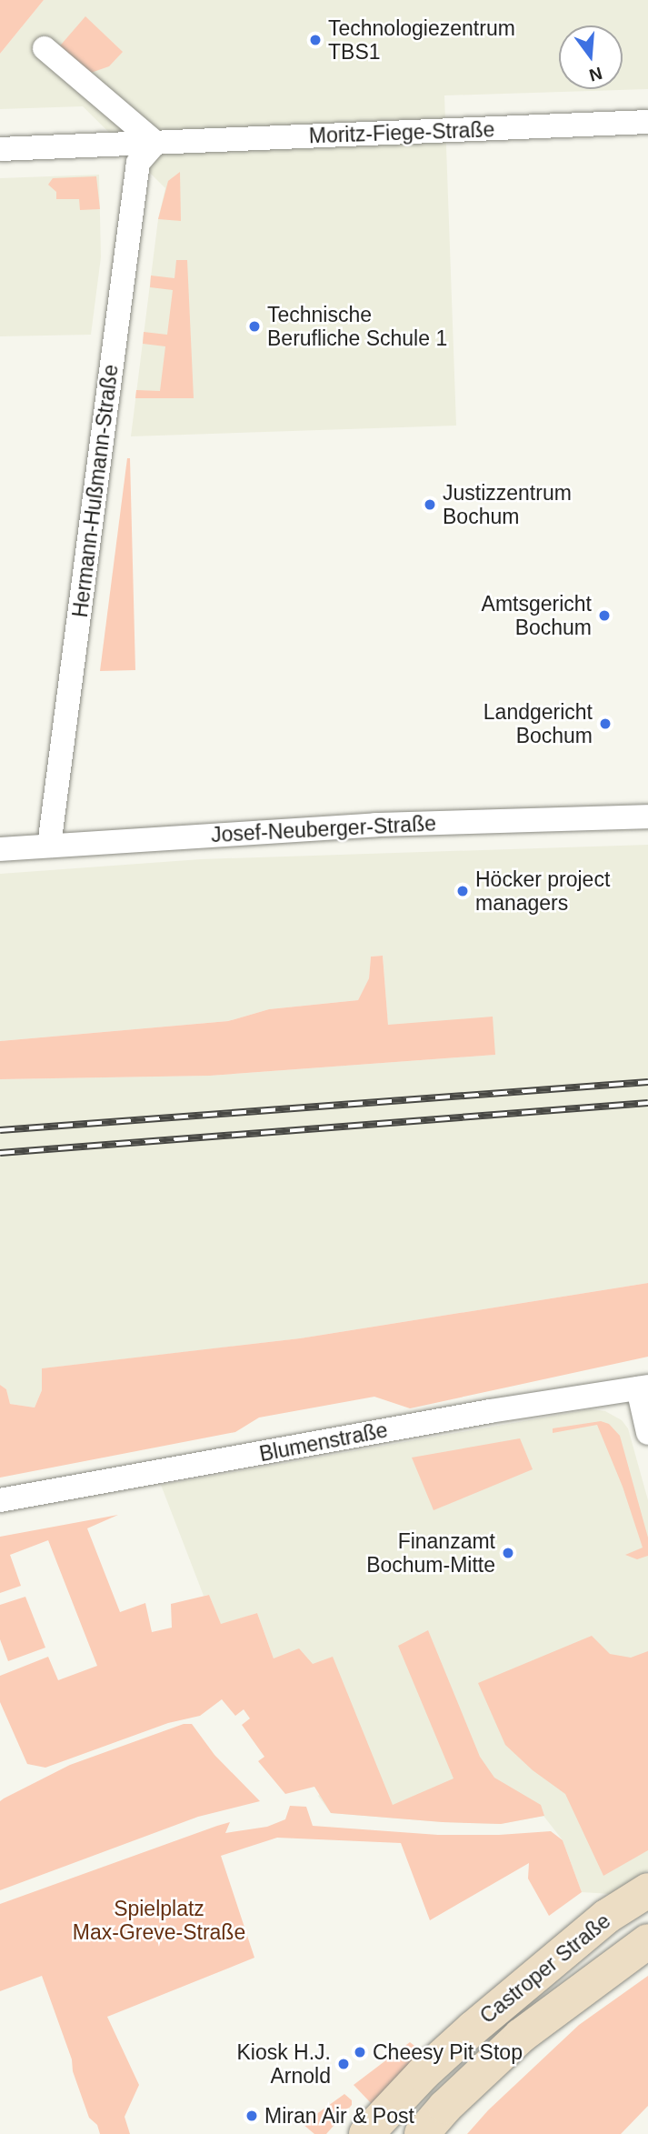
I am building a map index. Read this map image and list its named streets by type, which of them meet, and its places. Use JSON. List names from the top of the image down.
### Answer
{
  "streets": {
    "main road": ["Castroper Straße"],
    "street": [
      "Moritz-Fiege-Straße",
      "Hermann-Hußmann-Straße",
      "Josef-Neuberger-Straße",
      "Blumenstraße"
    ]
  },
  "crossings": [
    ["Moritz-Fiege-Straße", "Hermann-Hußmann-Straße"],
    ["Hermann-Hußmann-Straße", "Josef-Neuberger-Straße"]
  ],
  "parks": ["Spielplatz Max-Greve-Straße"],
  "places": [
    "Technologiezentrum TBS1",
    "Technische Berufliche Schule 1",
    "Justizzentrum Bochum",
    "Amtsgericht Bochum",
    "Landgericht Bochum",
    "Höcker project managers",
    "Finanzamt Bochum-Mitte",
    "Cheesy Pit Stop",
    "Kiosk H.J. Arnold",
    "Miran Air & Post"
  ],
  "north": "bottom"
}
